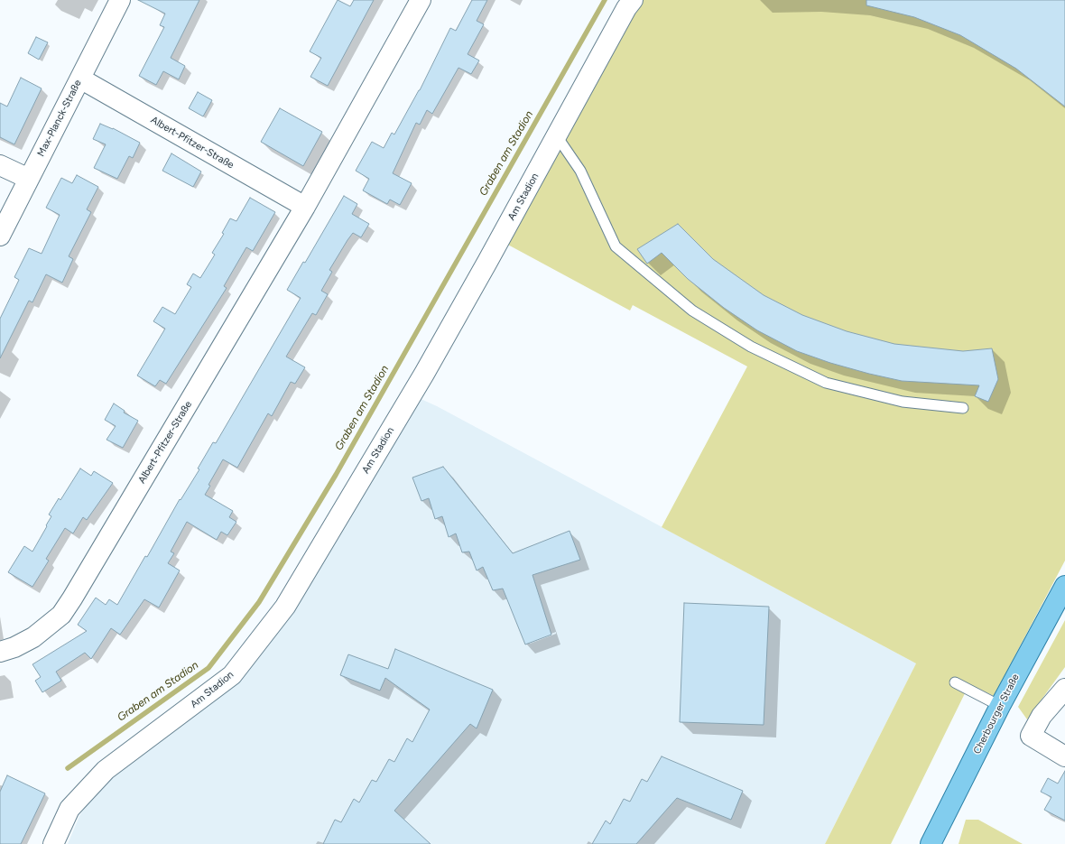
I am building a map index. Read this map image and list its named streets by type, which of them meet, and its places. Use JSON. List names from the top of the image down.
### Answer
{
  "streets": {
    "main road": ["Cherbourger Straße"],
    "street": ["Max-Planck-Straße", "Albert-Pfitzer-Straße", "Am Stadion"]
  },
  "crossings": [
    ["Max-Planck-Straße", "Albert-Pfitzer-Straße"]
  ],
  "water": ["Graben am Stadion"]
}
